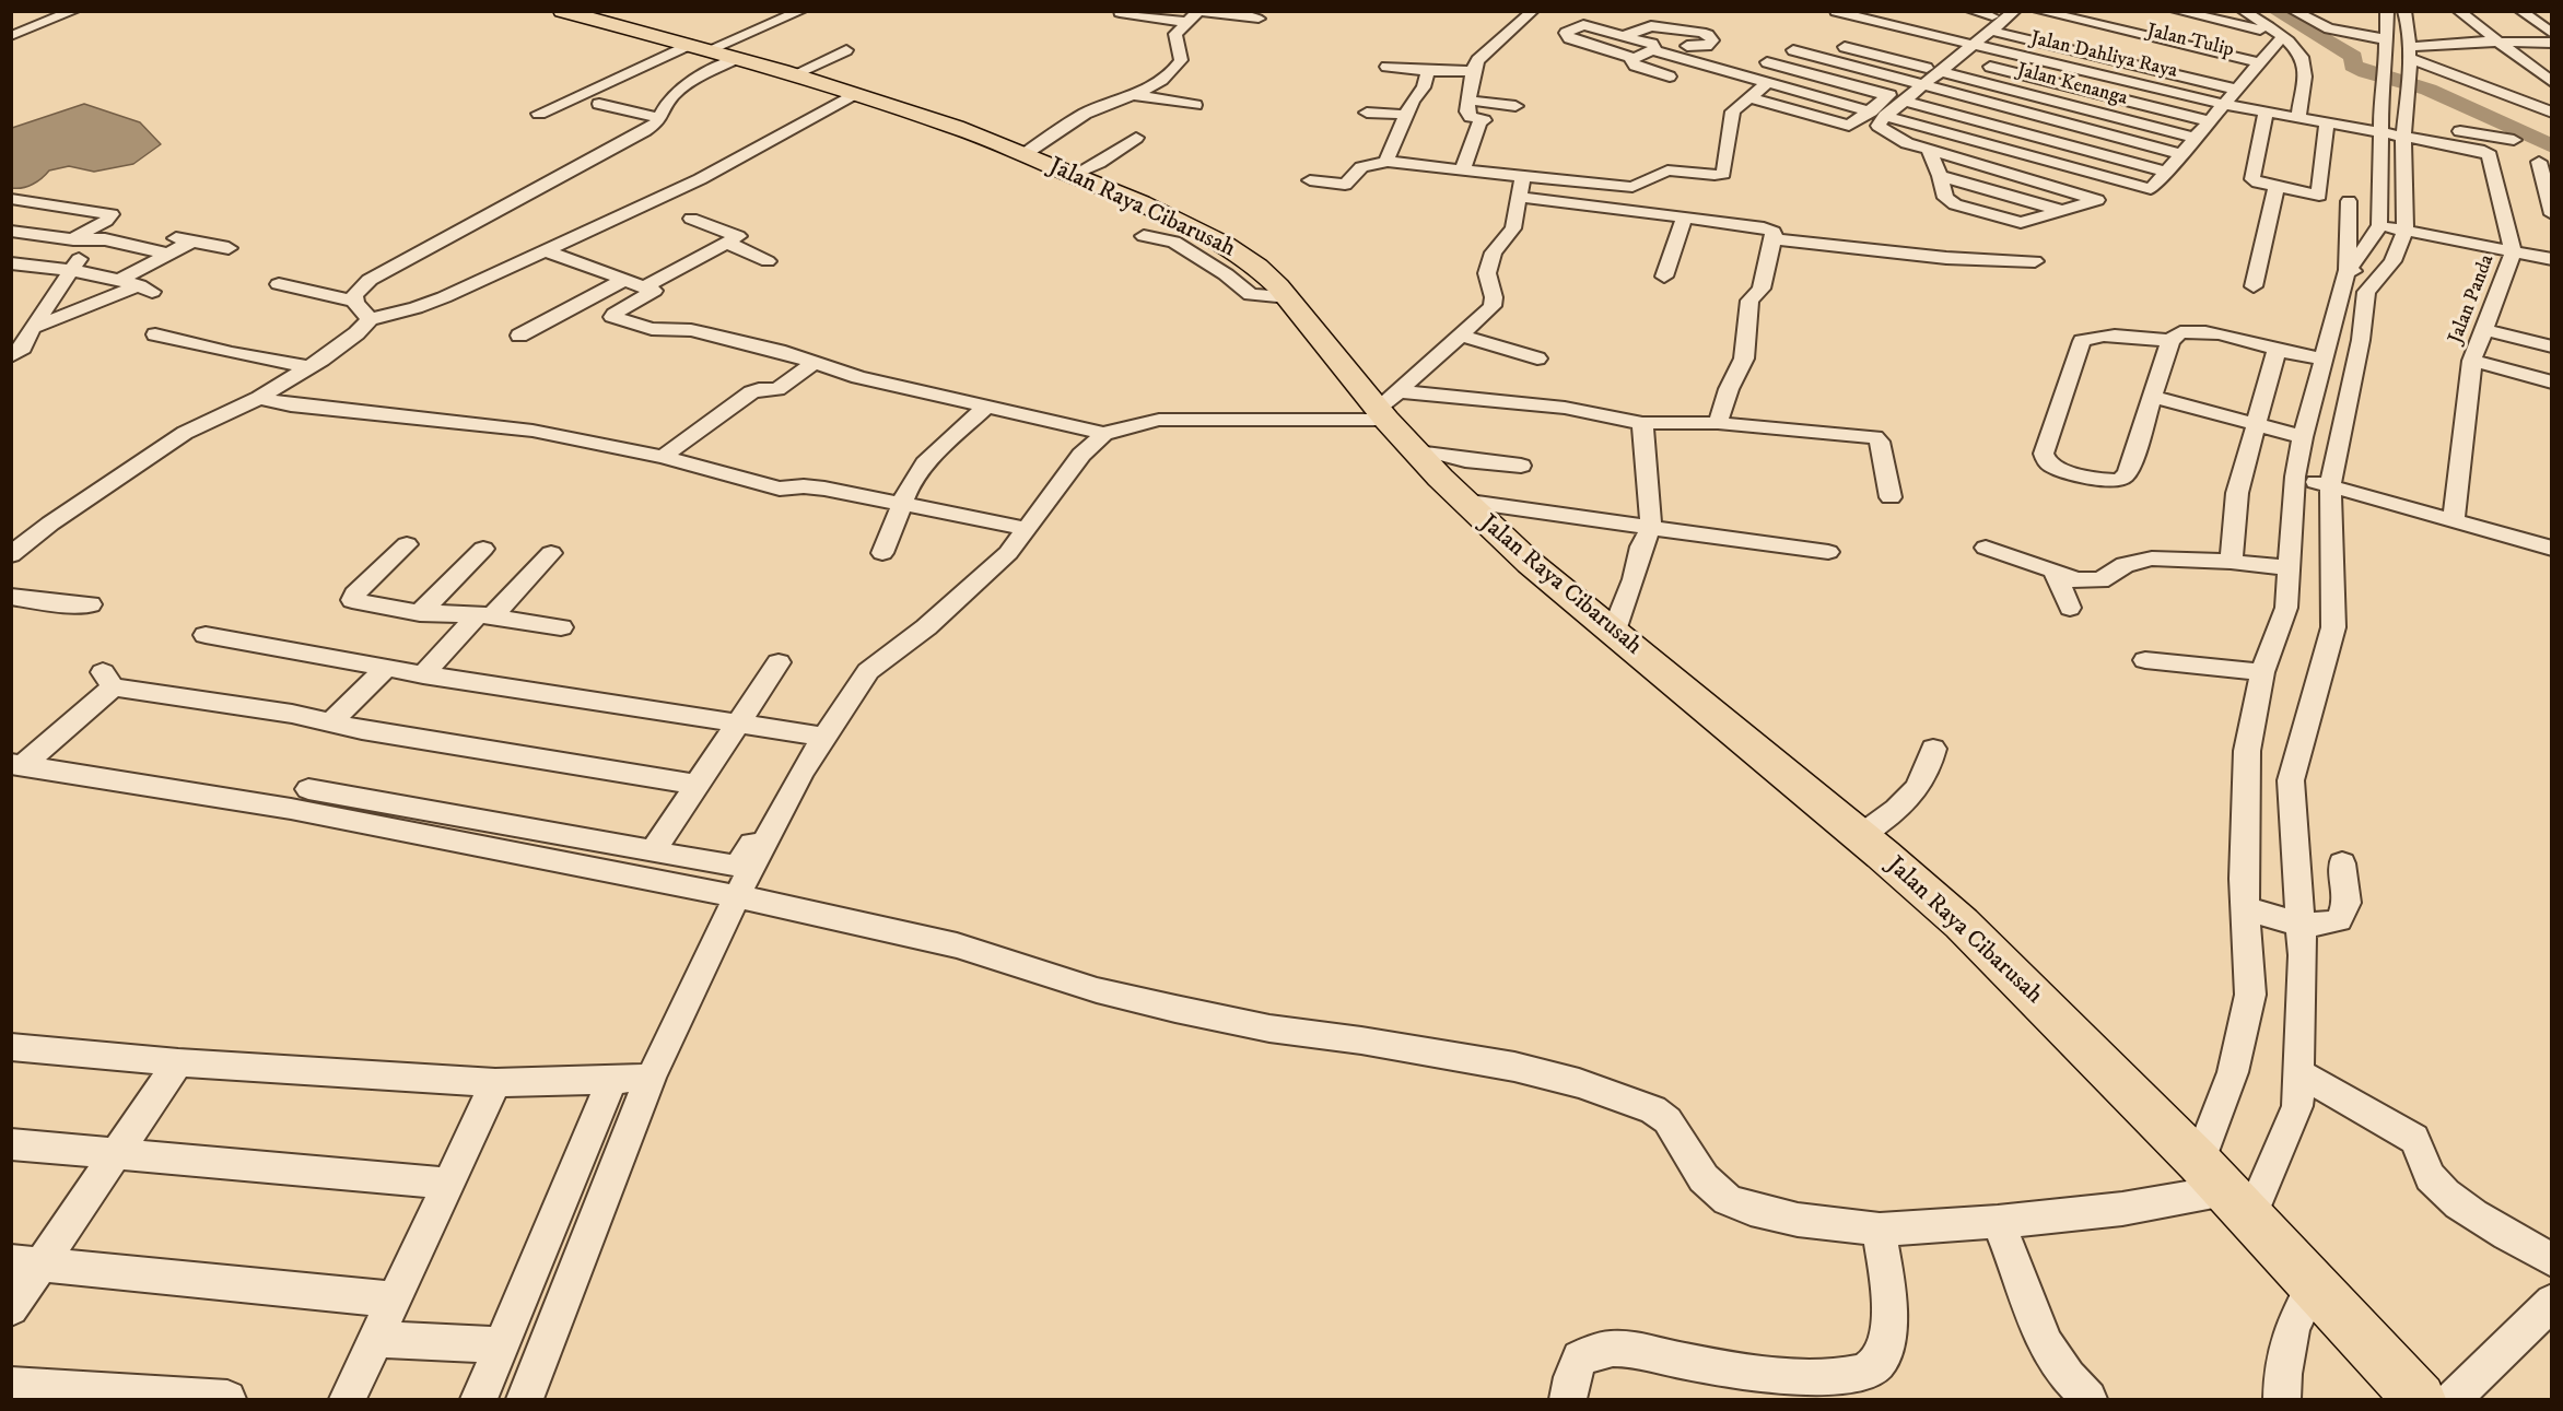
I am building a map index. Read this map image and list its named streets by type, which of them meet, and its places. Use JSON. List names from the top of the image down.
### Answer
{
  "streets": {
    "main road": ["Jalan Raya Cibarusah"],
    "street": ["Jalan Dahliya Raya", "Jalan Kenanga", "Jalan Panda"]
  }
}
